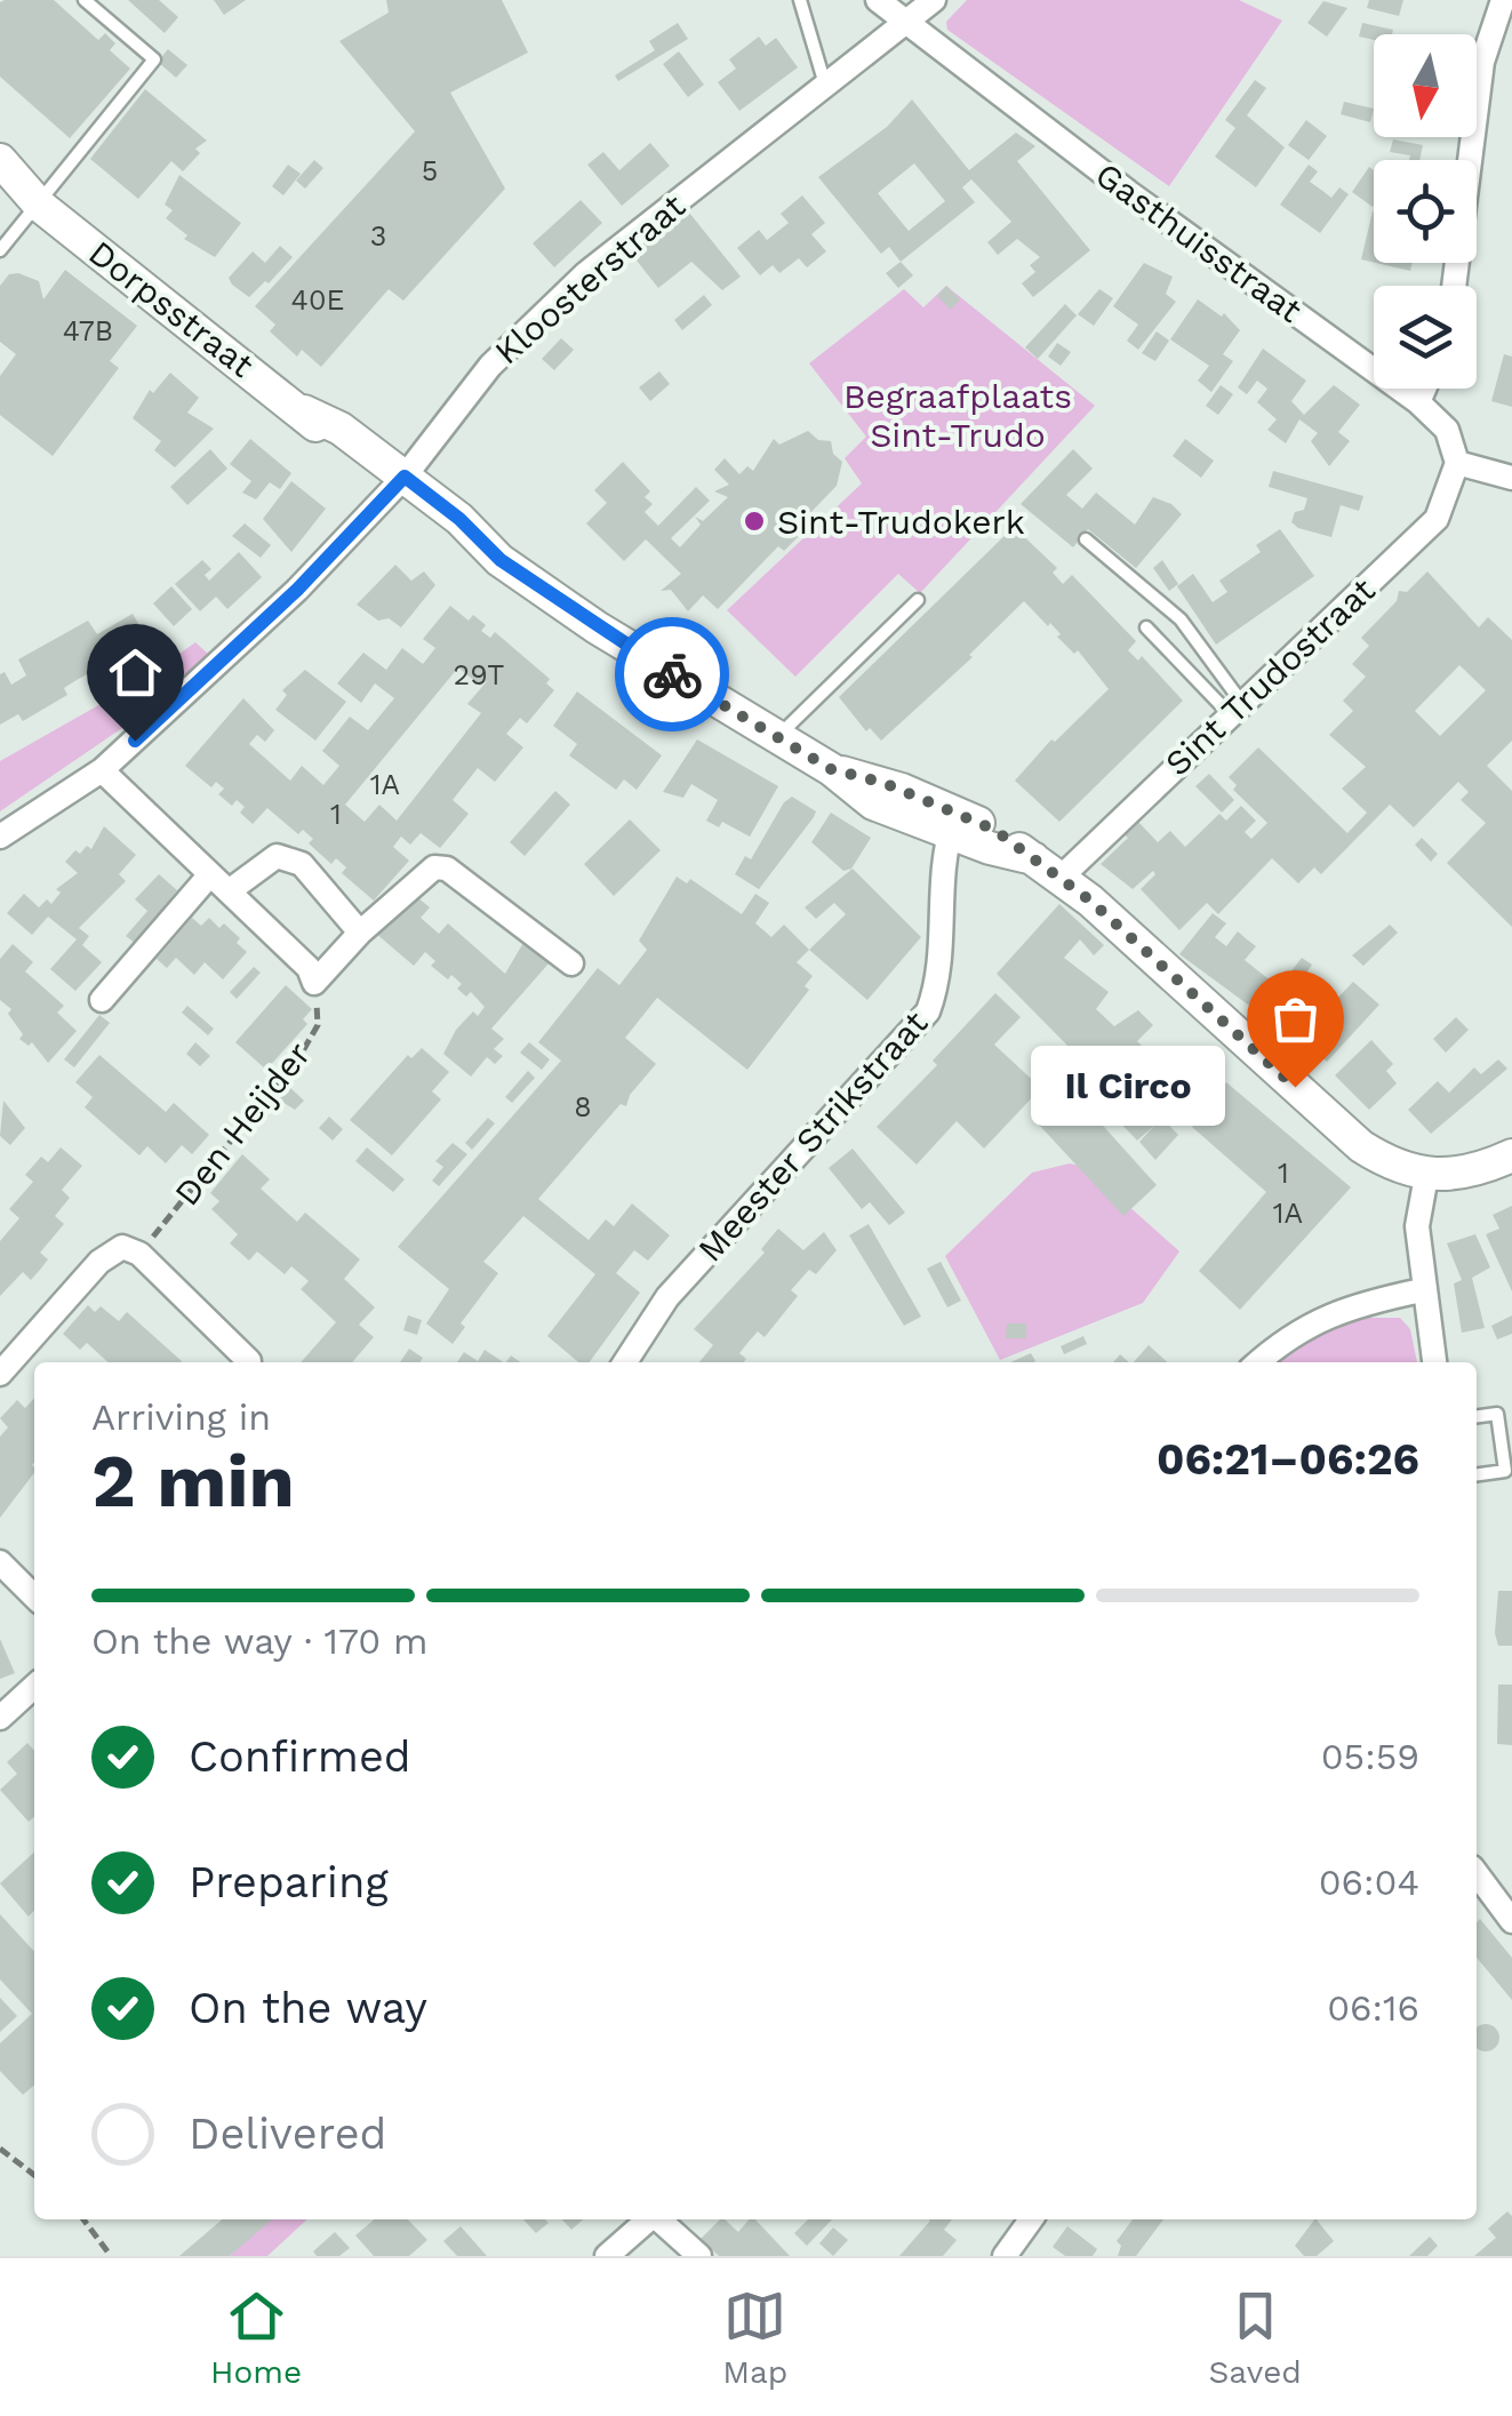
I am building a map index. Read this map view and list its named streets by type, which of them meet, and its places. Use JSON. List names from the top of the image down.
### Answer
{
  "streets": {
    "street": [
      "Gasthuisstraat",
      "Kloosterstraat",
      "Dorpsstraat",
      "Sint Trudostraat",
      "Meester Strikstraat"
    ],
    "path": ["Den Heijder"]
  },
  "crossings": [
    ["Gasthuisstraat", "Kloosterstraat"],
    ["Gasthuisstraat", "Sint Trudostraat"],
    ["Kloosterstraat", "Dorpsstraat"],
    ["Dorpsstraat", "Sint Trudostraat"],
    ["Dorpsstraat", "Meester Strikstraat"]
  ],
  "parks": ["Begraafplaats Sint-Trudo"],
  "places": ["Sint-Trudokerk", "Il Circo"],
  "house_numbers": [
    "5",
    "3",
    "40E",
    "47B",
    "29T",
    "1A",
    "1",
    "8",
    "1",
    "1A"
  ],
  "north": "bottom",
  "page": {
    "bubble": "Il Circo",
    "heading": ["2 min", "Arriving in", "06:21–06:26"],
    "bar": "On the way · 170 m",
    "list": [
      ["Confirmed", "05:59"],
      ["Preparing", "06:04"],
      ["On the way", "06:16"],
      "Delivered"
    ],
    "tabs": ["Home", "Map", "Saved"]
  }
}
